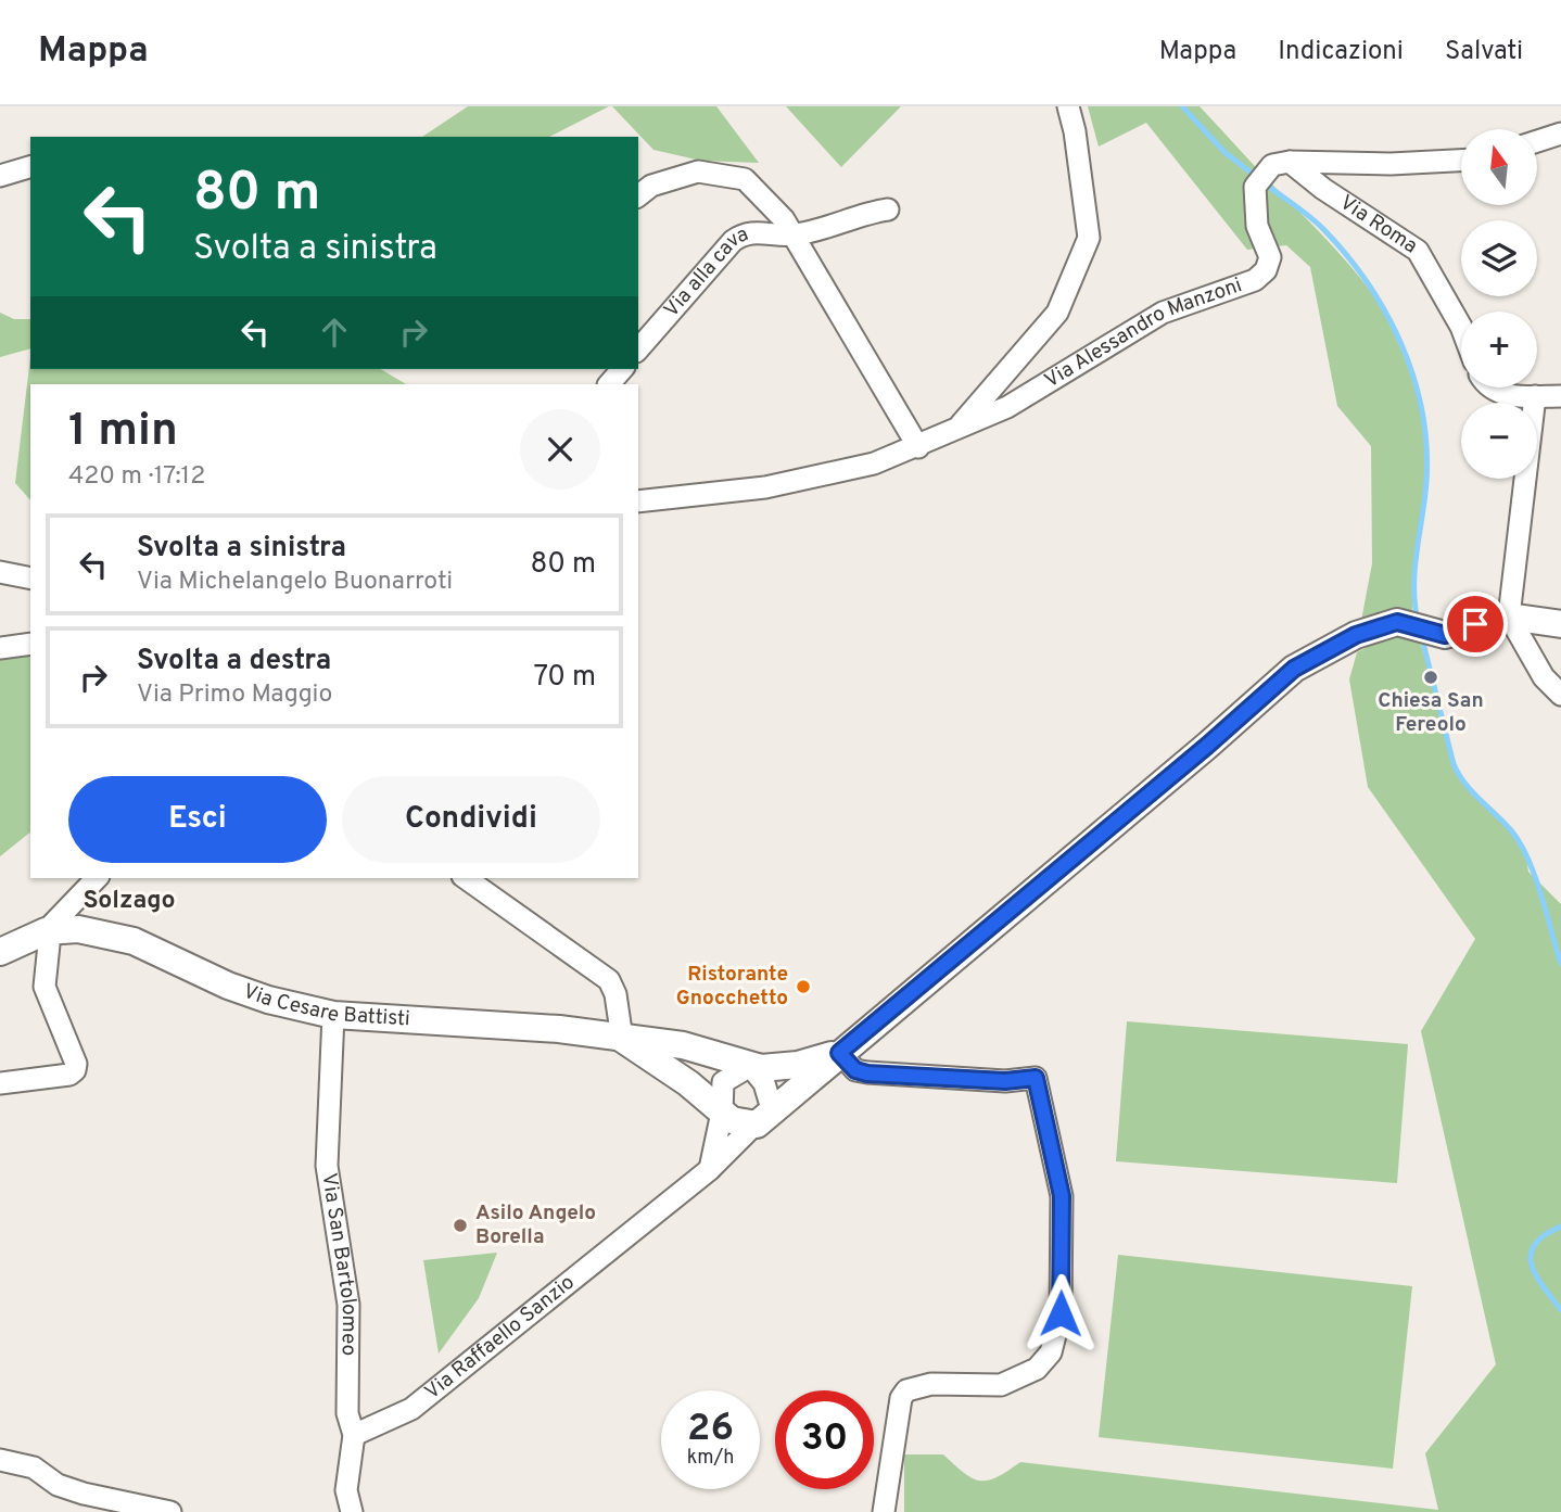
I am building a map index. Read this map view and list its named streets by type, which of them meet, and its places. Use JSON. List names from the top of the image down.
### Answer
{
  "streets": {
    "street": [
      "Via Roma",
      "Via alla cava",
      "Via Alessandro Manzoni",
      "Via Cesare Battisti",
      "Via San Bartolomeo",
      "Via Raffaello Sanzio"
    ]
  },
  "crossings": [
    ["Via Roma", "Via Alessandro Manzoni"],
    ["Via Cesare Battisti", "Via San Bartolomeo"],
    ["Via Cesare Battisti", "Via Raffaello Sanzio"],
    ["Via San Bartolomeo", "Via Raffaello Sanzio"]
  ],
  "districts": ["Solzago"],
  "places": ["Chiesa San Fereolo", "Ristorante Gnocchetto", "Asilo Angelo Borella"],
  "north": "top",
  "page": {
    "header": "Mappa",
    "nav": ["Mappa", "Indicazioni", "Salvati"],
    "map_buttons": ["+", "−"],
    "turn": ["80 m", "Svolta a sinistra"],
    "heading": ["1 min", "420 m · 17:12"],
    "list": [
      {
        "name": "Svolta a sinistra",
        "note": "Via Michelangelo Buonarroti",
        "value": "80 m"
      },
      {
        "name": "Svolta a destra",
        "note": "Via Primo Maggio",
        "value": "70 m"
      }
    ],
    "buttons": ["Esci", "Condividi"],
    "speed": "26 km/h",
    "limit": "30"
  }
}
